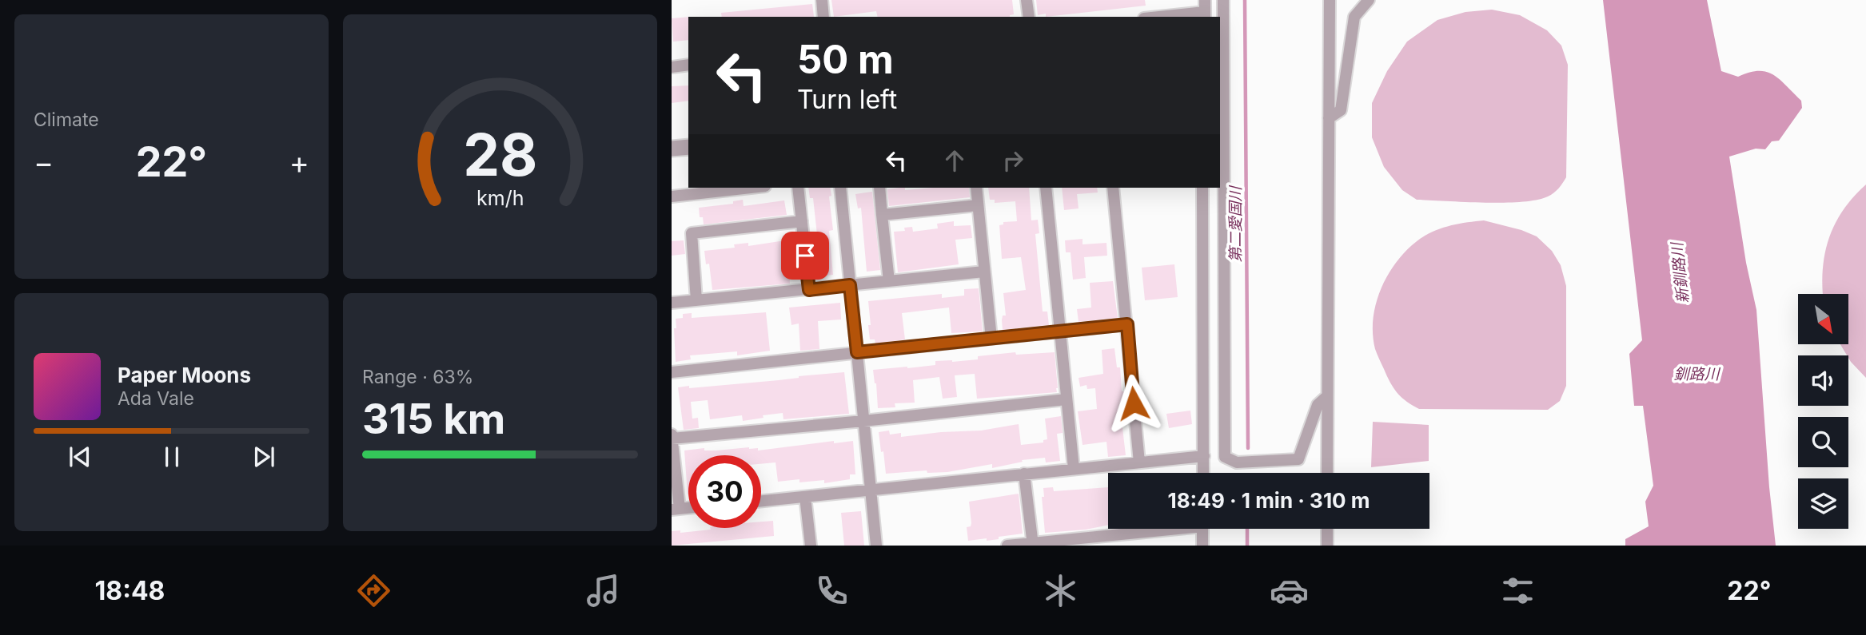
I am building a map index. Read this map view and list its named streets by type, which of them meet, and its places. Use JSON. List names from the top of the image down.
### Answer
{
  "water": ["第二愛国川", "新釧路川", "釧路川"],
  "north": "bottom right",
  "page": {
    "tile": [
      "Climate",
      ["Range · 63%", "315 km"]
    ],
    "turn": ["50 m", "Turn left"],
    "heat": ["−", "22°", "+"],
    "song": ["Paper Moons", "Ada Vale"],
    "limit": "30",
    "trip": "18:49 · 1 min · 310 m",
    "tabs": ["18:48", "22°"],
    "gauge": ["28", "km/h"]
  }
}
